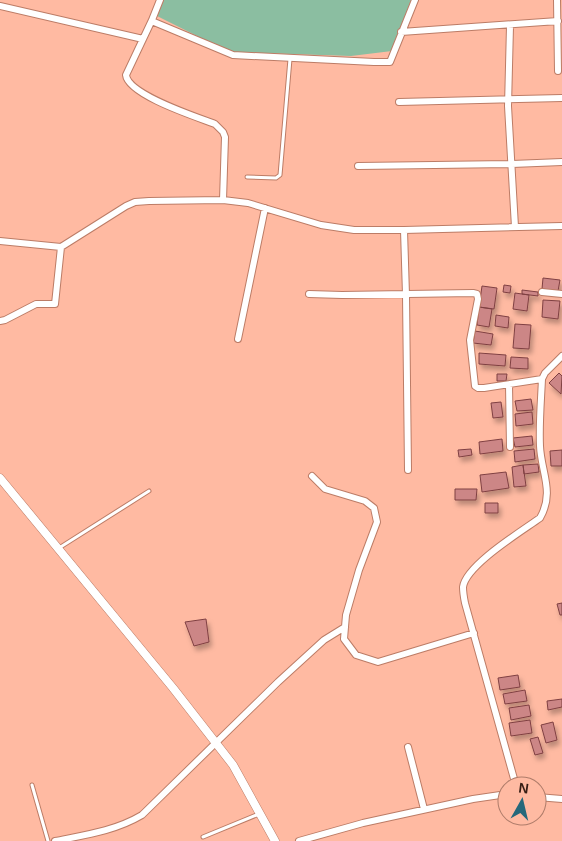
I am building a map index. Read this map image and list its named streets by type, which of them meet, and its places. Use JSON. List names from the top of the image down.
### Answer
{
  "north": "top"
}
